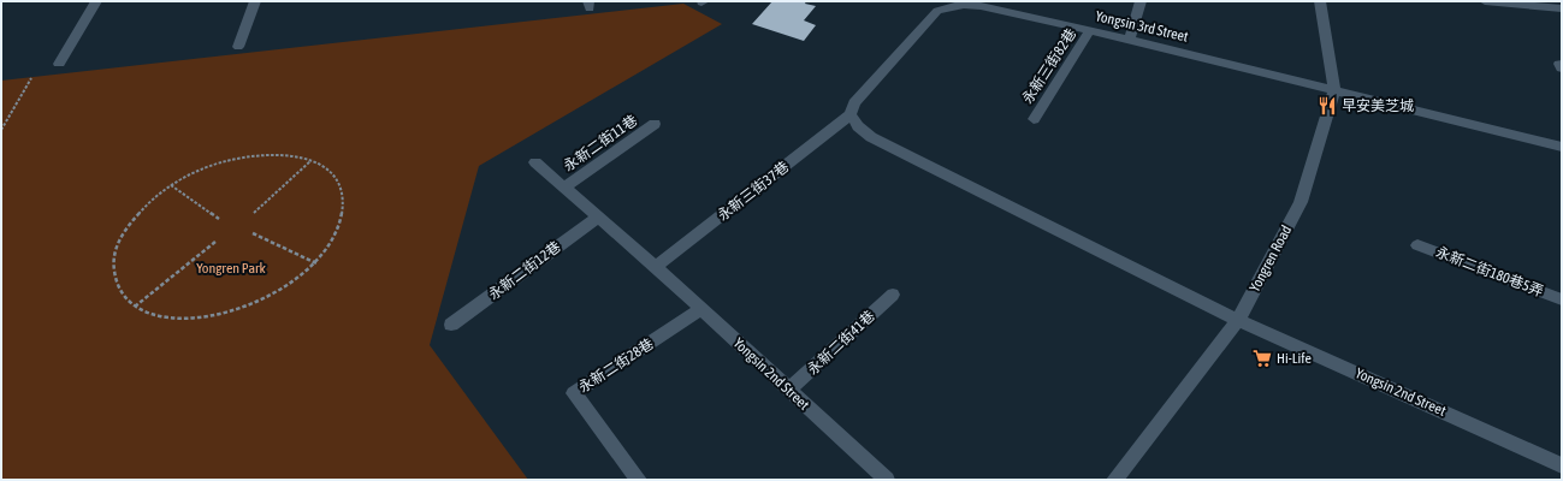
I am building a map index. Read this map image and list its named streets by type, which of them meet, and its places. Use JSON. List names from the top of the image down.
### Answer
{
  "streets": {
    "street": [
      "Yongsin 3rd Street",
      "永新三街82巷",
      "永新二街11巷",
      "永新三街37巷",
      "Yongren Road",
      "永新二街12巷",
      "永新二街180巷5弄",
      "永新二街41巷",
      "永新二街28巷",
      "Yongsin 2nd Street"
    ]
  },
  "crossings": [
    ["Yongsin 3rd Street", "永新三街82巷"],
    ["Yongsin 3rd Street", "永新三街37巷"],
    ["Yongsin 3rd Street", "Yongren Road"],
    ["永新二街11巷", "Yongsin 2nd Street"],
    ["永新三街37巷", "Yongsin 2nd Street"],
    ["Yongren Road", "Yongsin 2nd Street"],
    ["永新二街12巷", "Yongsin 2nd Street"],
    ["永新二街41巷", "Yongsin 2nd Street"],
    ["永新二街28巷", "Yongsin 2nd Street"]
  ],
  "parks": ["Yongren Park"],
  "places": {
    "restaurant": ["早安美芝城"],
    "supermarket": ["Hi-Life"]
  }
}
